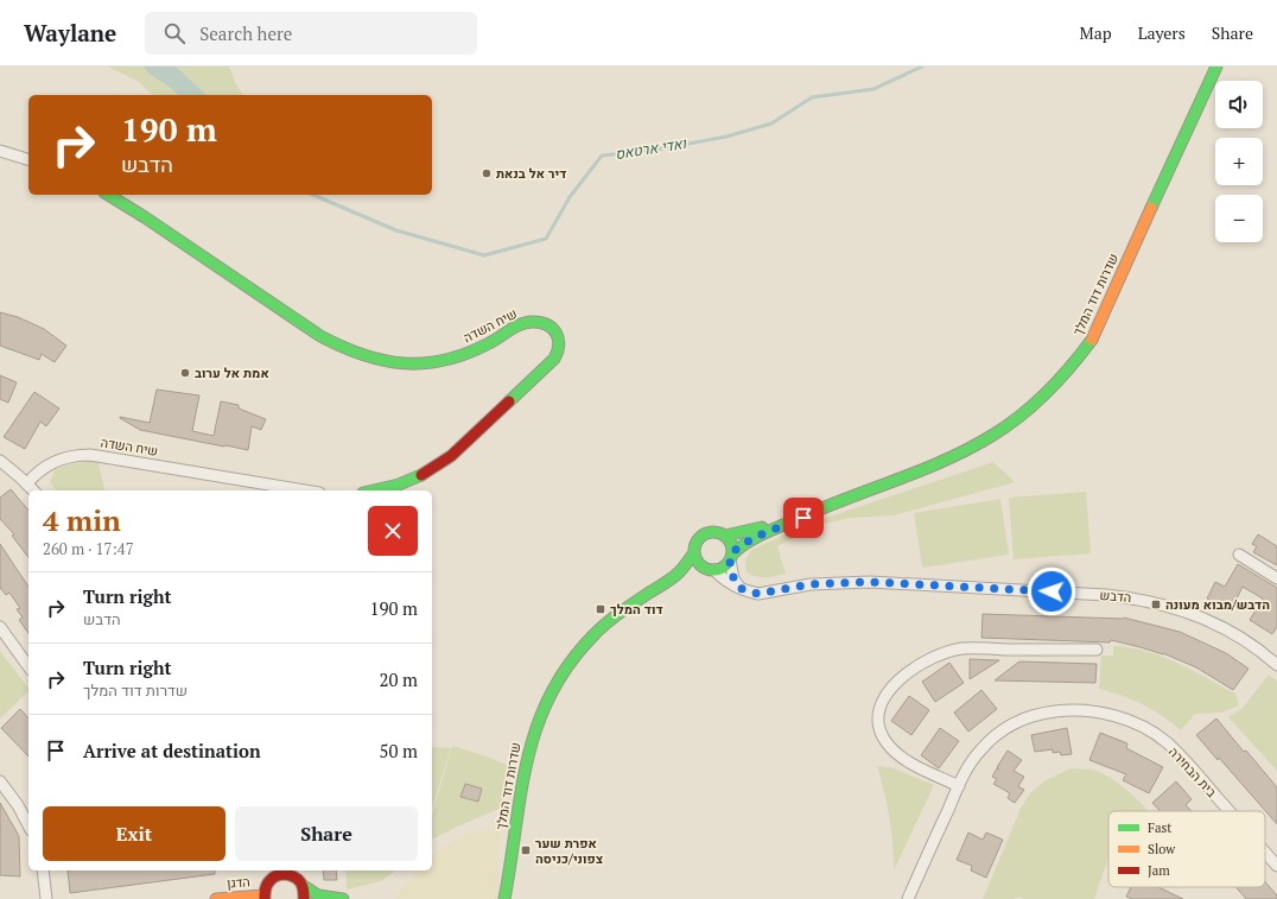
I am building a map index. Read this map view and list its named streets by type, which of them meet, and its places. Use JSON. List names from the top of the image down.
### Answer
{
  "streets": {
    "street": [
      "שדרות דוד המלך",
      "שיח השדה",
      "הדבש",
      "בית הבחירה",
      "הדגן"
    ]
  },
  "crossings": [
    ["שדרות דוד המלך", "הדבש"]
  ],
  "water": ["ואדי ארטאס"],
  "places": {
    "other": ["דיר אל בנאת", "אמת אל ערוב"],
    "transit": ["הדבש/מבוא מעונה", "דוד המלך", "אפרת שער צפוני/כניסה"]
  },
  "legend": ["Fast", "Slow", "Jam"],
  "page": {
    "header": "Waylane",
    "search": "Search here",
    "nav": ["Map", "Layers", "Share"],
    "map_buttons": ["+", "−"],
    "turn": ["190 m", "הדבש"],
    "heading": ["4 min", "260 m · 17:47"],
    "list": [
      {
        "name": "Turn right",
        "note": "הדבש",
        "value": "190 m"
      },
      {
        "name": "Turn right",
        "note": "שדרות דוד המלך",
        "value": "20 m"
      },
      {
        "name": "Arrive at destination",
        "value": "50 m"
      }
    ],
    "buttons": ["Exit", "Share"]
  }
}
